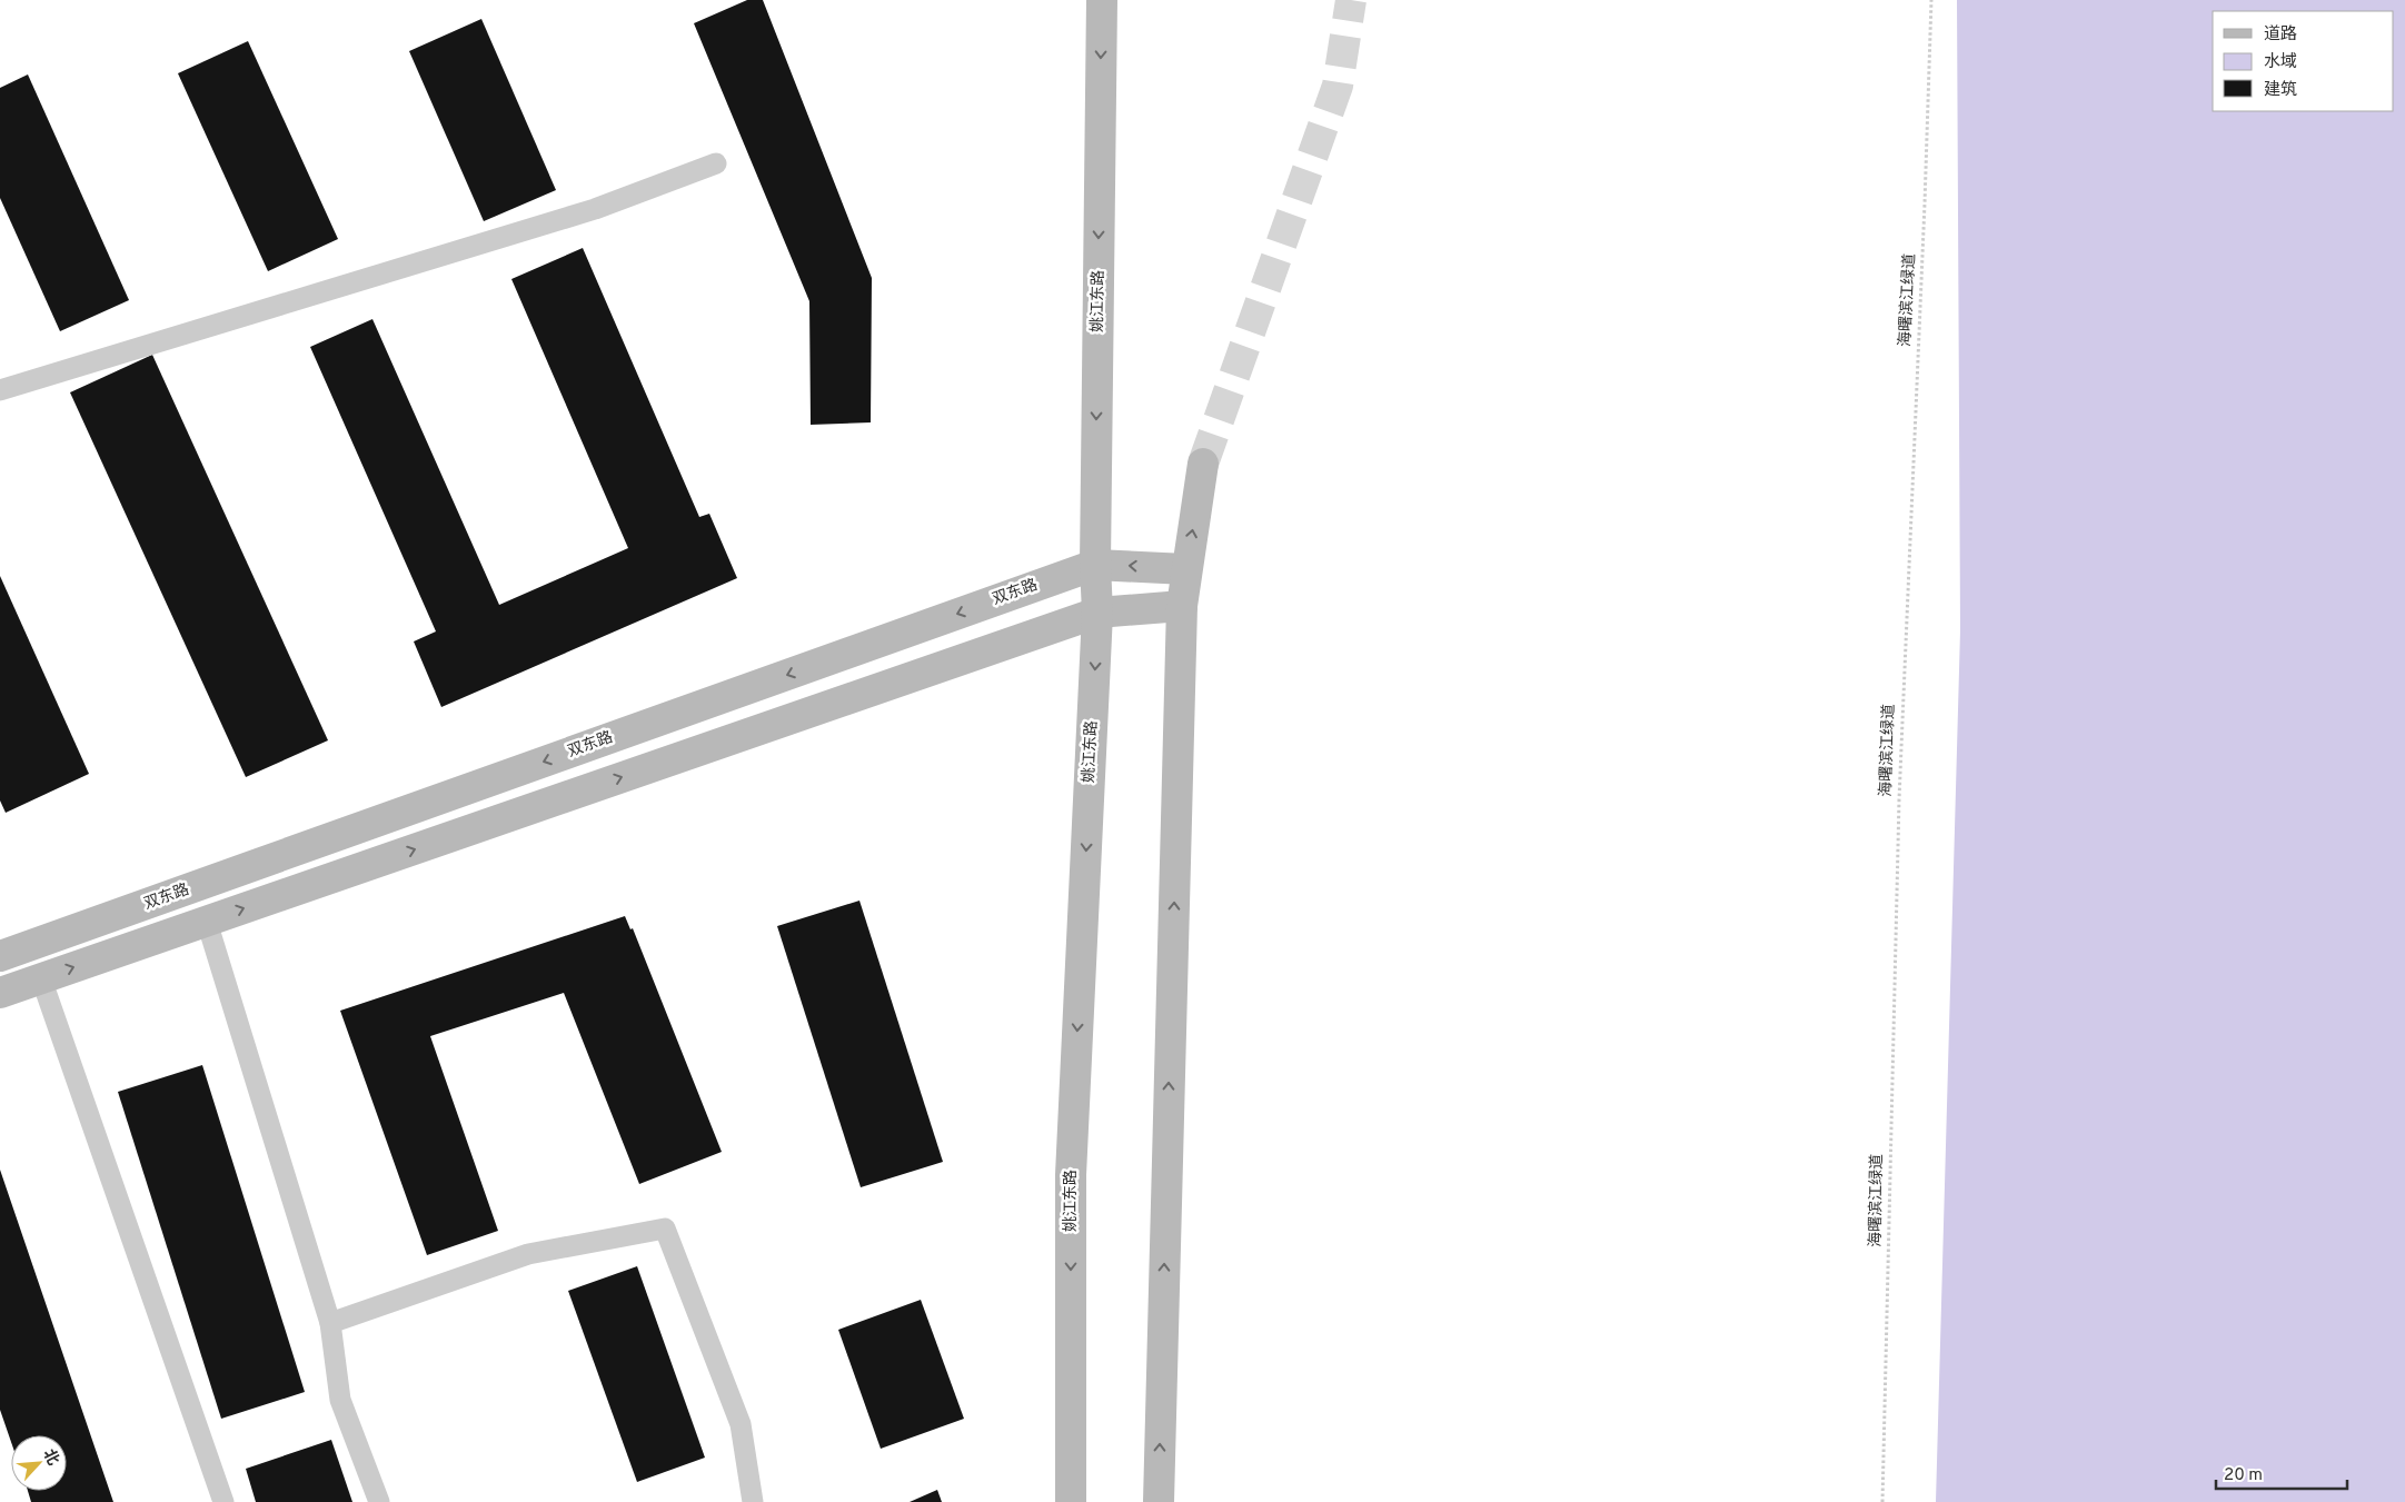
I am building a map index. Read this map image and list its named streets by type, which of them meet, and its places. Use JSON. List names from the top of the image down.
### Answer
{
  "streets": {
    "main road": ["姚江东路", "双东路"],
    "path": ["海曙滨江绿道"]
  },
  "crossings": [
    ["姚江东路", "双东路"]
  ],
  "legend": ["道路", "水域", "建筑"],
  "scale_bar": "20 m",
  "north": "top right"
}
